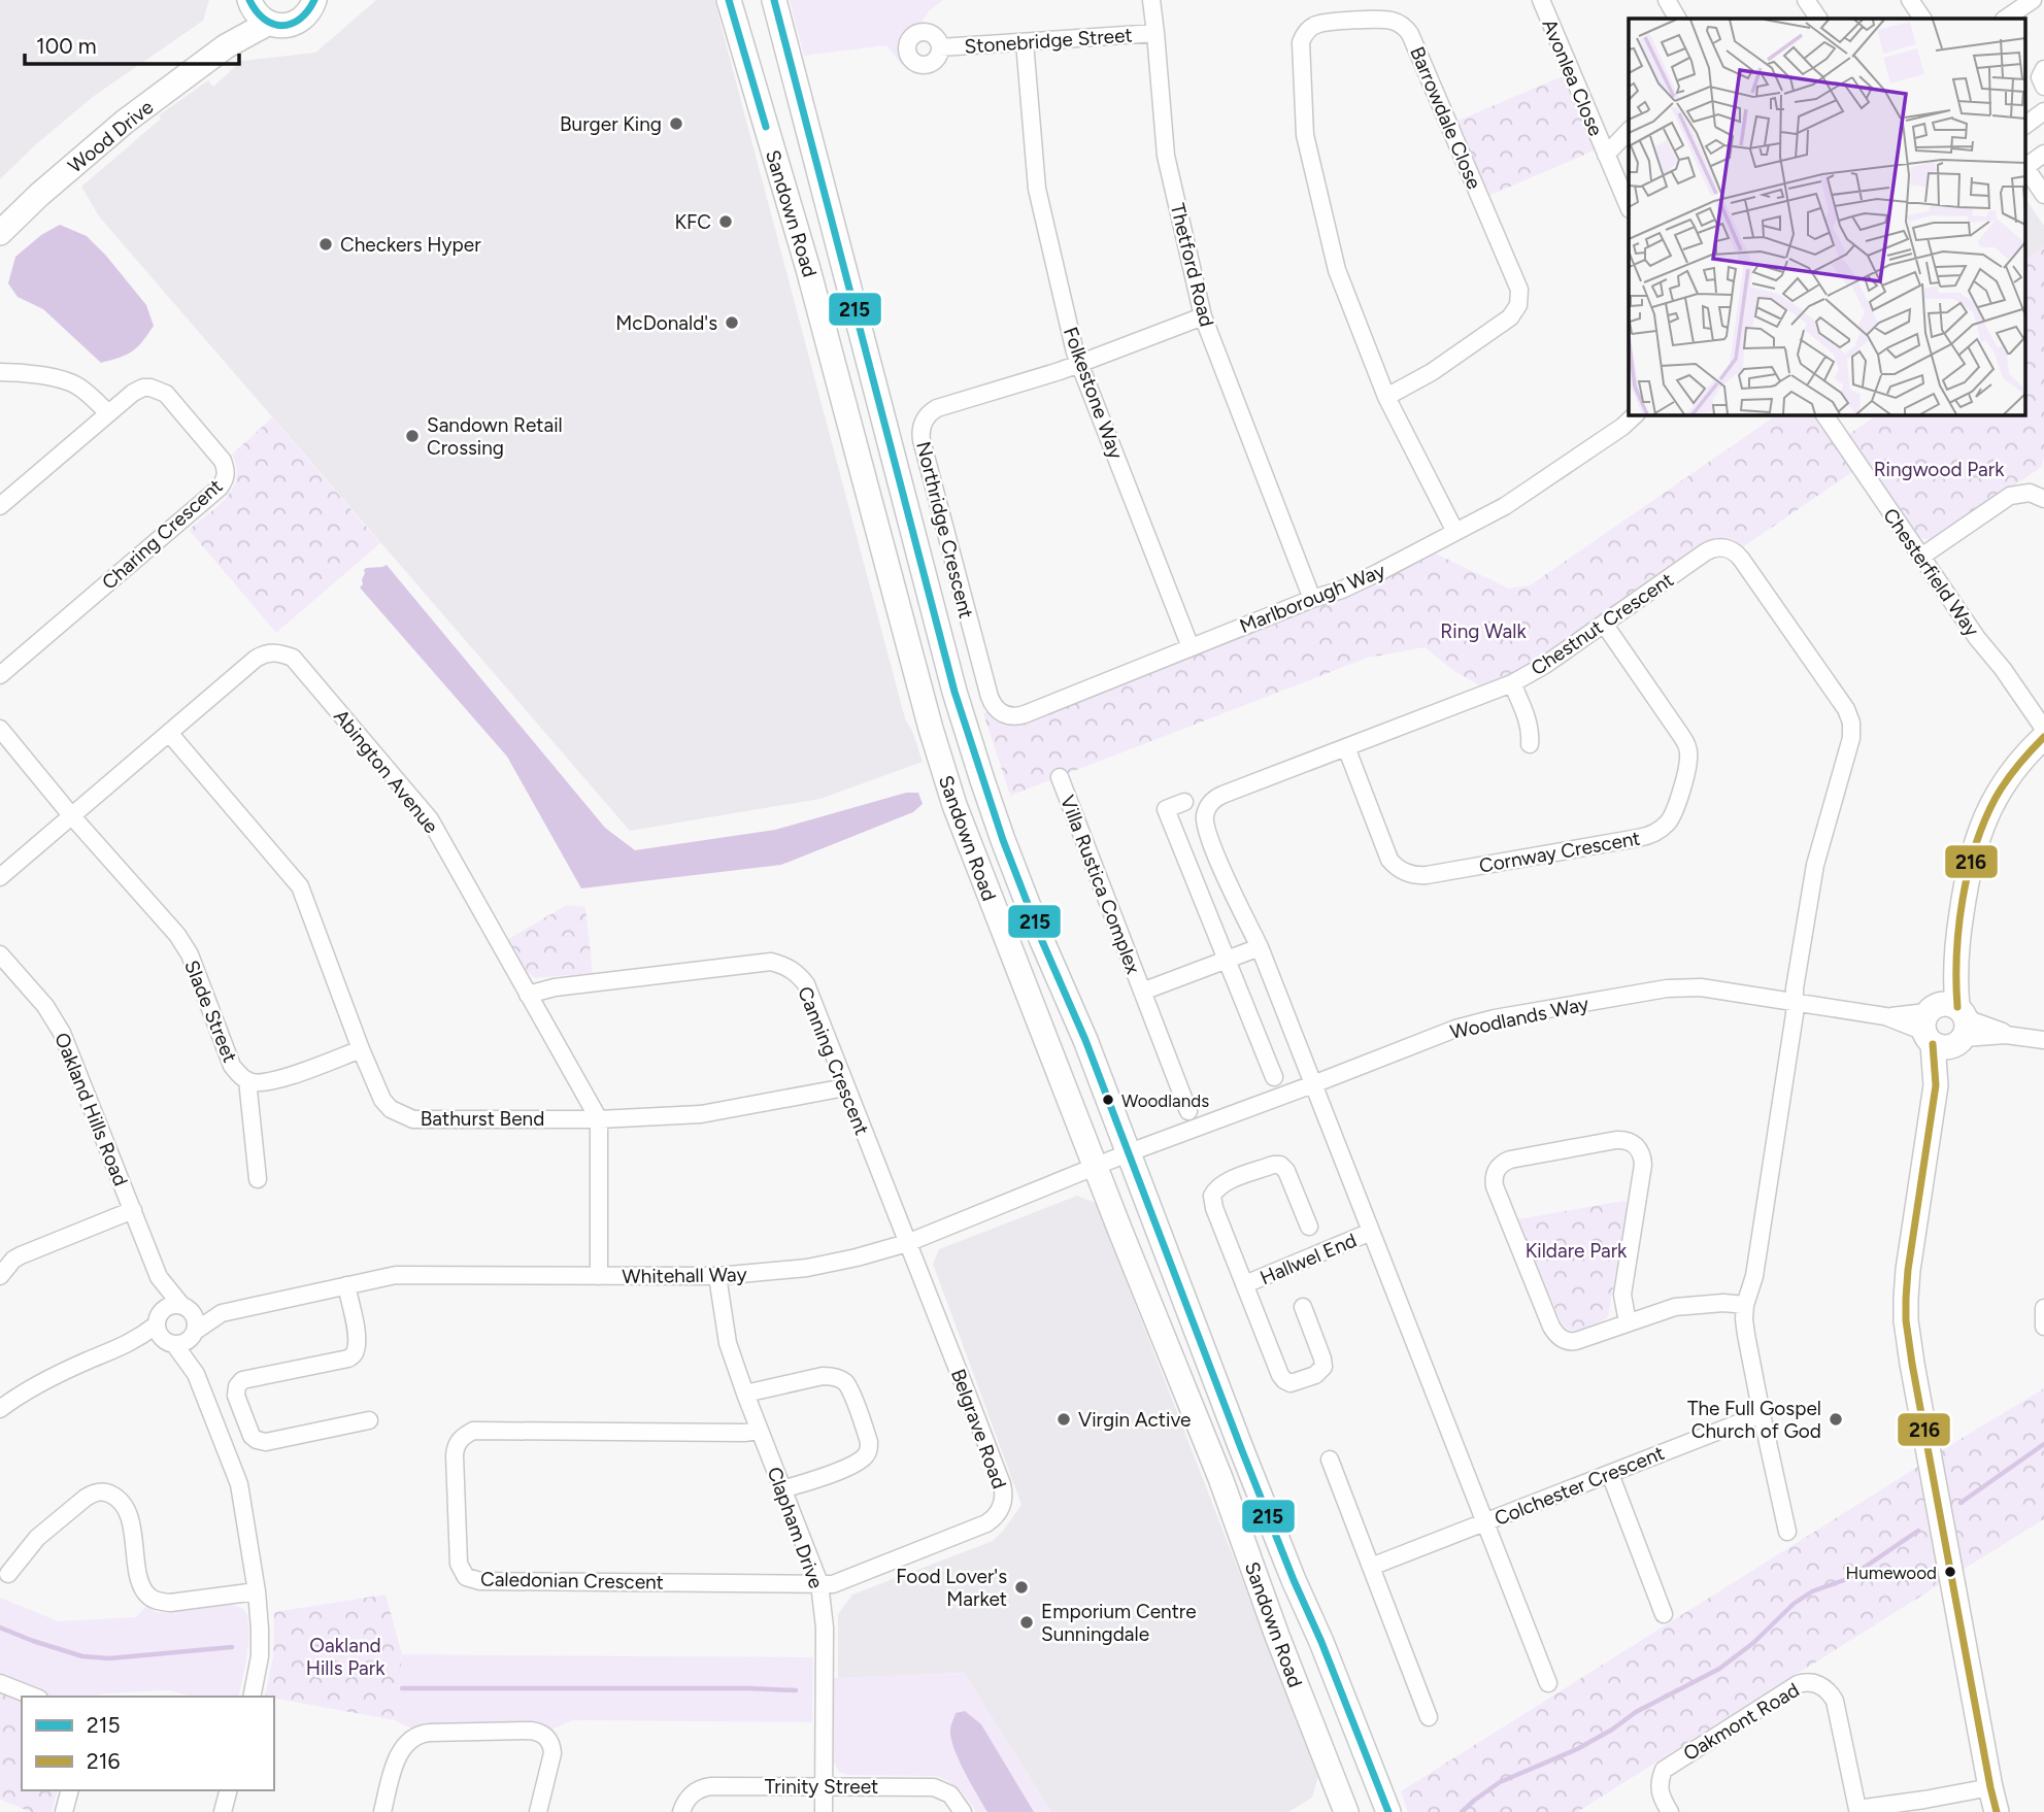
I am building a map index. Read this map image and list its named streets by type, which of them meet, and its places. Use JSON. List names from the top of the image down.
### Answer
{
  "streets": {
    "main road": ["Wood Drive", "Sandown Road"],
    "street": [
      "Stonebridge Street",
      "Avonlea Close",
      "Barrowdale Close",
      "Thetford Road",
      "Folkestone Way",
      "Northridge Crescent",
      "Charing Crescent",
      "Chesterfield Way",
      "Marlborough Way",
      "Chestnut Crescent",
      "Abington Avenue",
      "Cornway Crescent",
      "Villa Rustica Complex",
      "Slade Street",
      "Woodlands Way",
      "Canning Crescent",
      "Oakland Hills Road",
      "Bathurst Bend",
      "Hallwel End",
      "Whitehall Way",
      "Belgrave Road",
      "Colchester Crescent",
      "Clapham Drive",
      "Caledonian Crescent",
      "Oakmont Road",
      "Trinity Street"
    ]
  },
  "crossings": [
    ["Stonebridge Street", "Thetford Road"],
    ["Stonebridge Street", "Folkestone Way"],
    ["Barrowdale Close", "Marlborough Way"],
    ["Sandown Road", "Woodlands Way"],
    ["Sandown Road", "Whitehall Way"],
    ["Thetford Road", "Marlborough Way"],
    ["Folkestone Way", "Northridge Crescent"],
    ["Folkestone Way", "Marlborough Way"],
    ["Northridge Crescent", "Marlborough Way"],
    ["Chestnut Crescent", "Cornway Crescent"],
    ["Chestnut Crescent", "Villa Rustica Complex"],
    ["Chestnut Crescent", "Woodlands Way"],
    ["Chestnut Crescent", "Colchester Crescent"],
    ["Abington Avenue", "Slade Street"],
    ["Abington Avenue", "Canning Crescent"],
    ["Abington Avenue", "Bathurst Bend"],
    ["Abington Avenue", "Whitehall Way"],
    ["Slade Street", "Bathurst Bend"],
    ["Woodlands Way", "Whitehall Way"],
    ["Woodlands Way", "Colchester Crescent"],
    ["Canning Crescent", "Bathurst Bend"],
    ["Canning Crescent", "Whitehall Way"],
    ["Canning Crescent", "Belgrave Road"],
    ["Oakland Hills Road", "Whitehall Way"],
    ["Hallwel End", "Colchester Crescent"],
    ["Whitehall Way", "Belgrave Road"],
    ["Whitehall Way", "Clapham Drive"],
    ["Belgrave Road", "Clapham Drive"],
    ["Belgrave Road", "Caledonian Crescent"],
    ["Clapham Drive", "Caledonian Crescent"],
    ["Clapham Drive", "Trinity Street"]
  ],
  "parks": [
    "Ringwood Park",
    "Ring Walk",
    "Kildare Park",
    "Oakland Hills Park"
  ],
  "places": [
    "Burger King",
    "KFC",
    "Checkers Hyper",
    "McDonald's",
    "Sandown Retail Crossing",
    "Woodlands",
    "Virgin Active",
    "The Full Gospel Church of God",
    "Humewood",
    "Food Lover's Market",
    "Emporium Centre Sunningdale"
  ],
  "lines": ["transit line 215", "transit line 216"],
  "legend": ["215", "216"],
  "scale_bar": "100 m"
}
